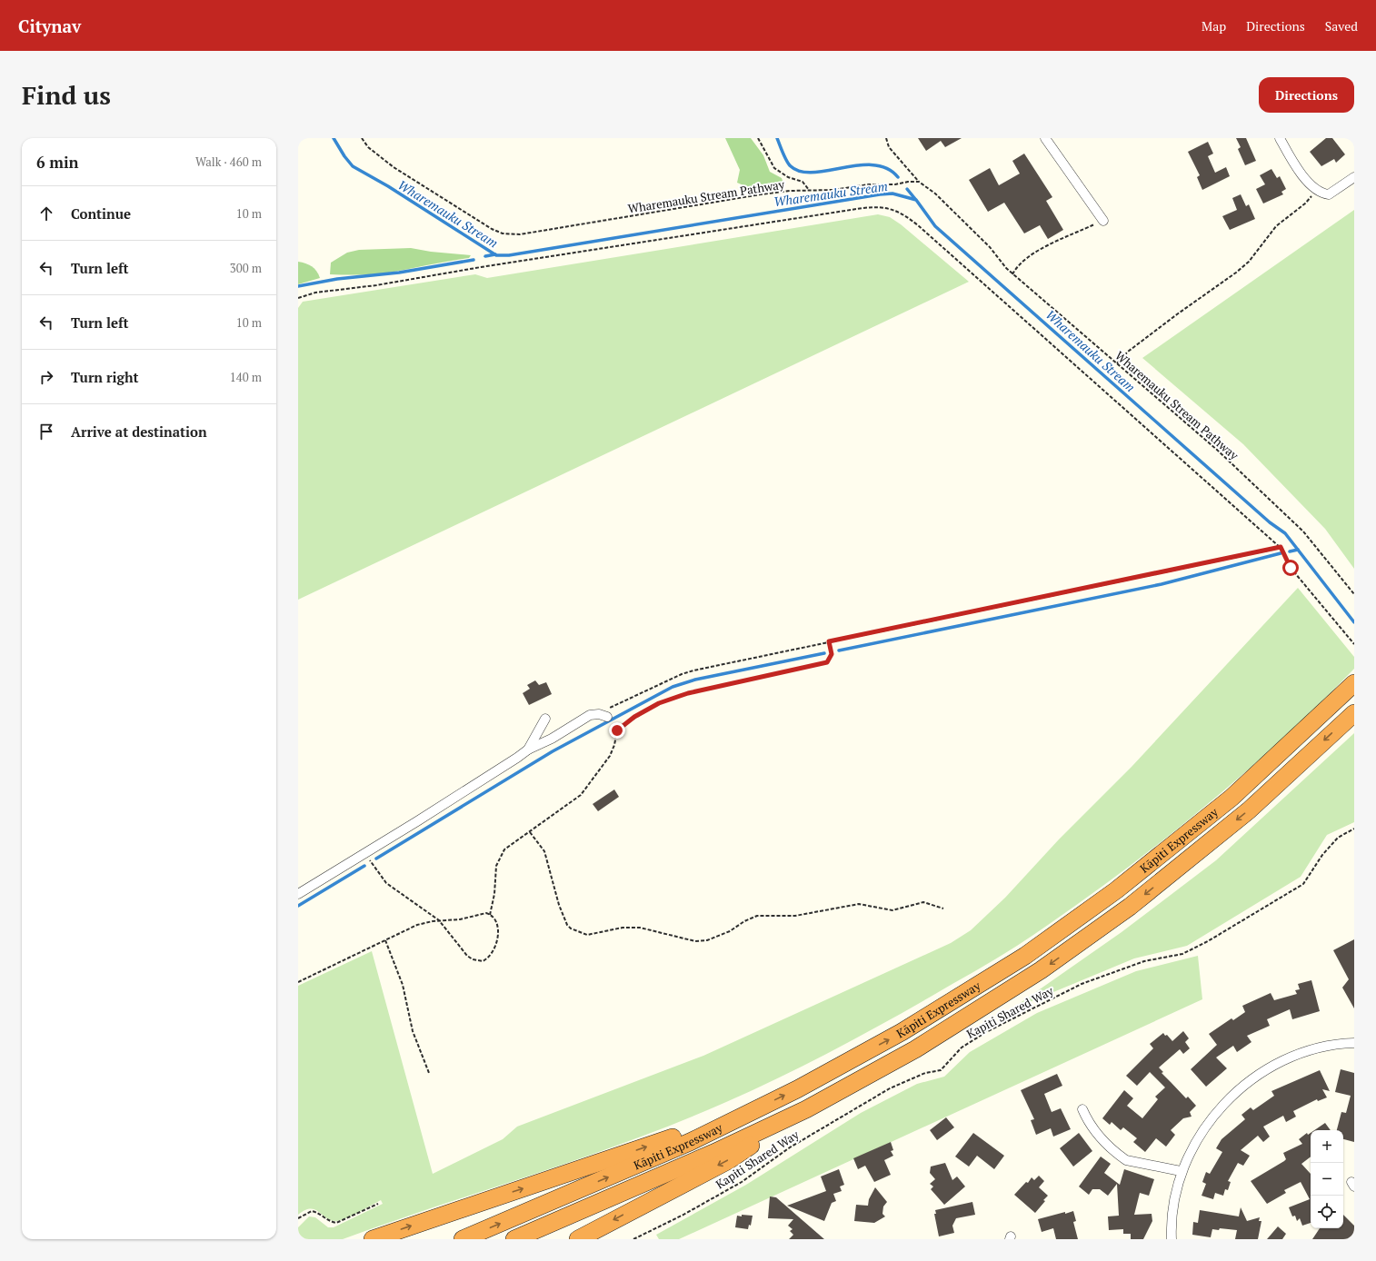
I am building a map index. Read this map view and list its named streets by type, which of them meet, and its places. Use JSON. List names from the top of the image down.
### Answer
{
  "streets": {
    "highway": ["Kāpiti Expressway"],
    "path": ["Wharemauku Stream Pathway", "Kapiti Shared Way"]
  },
  "water": ["Wharemauku Stream"],
  "page": {
    "header": "Citynav",
    "nav": ["Map", "Directions", "Saved"],
    "buttons": "Directions",
    "title": "Find us",
    "heading": ["6 min", "Walk · 460 m"],
    "list": [
      ["Continue", "10 m"],
      ["Turn left", "300 m"],
      ["Turn left", "10 m"],
      ["Turn right", "140 m"],
      "Arrive at destination"
    ],
    "map_buttons": ["+", "−"]
  }
}
